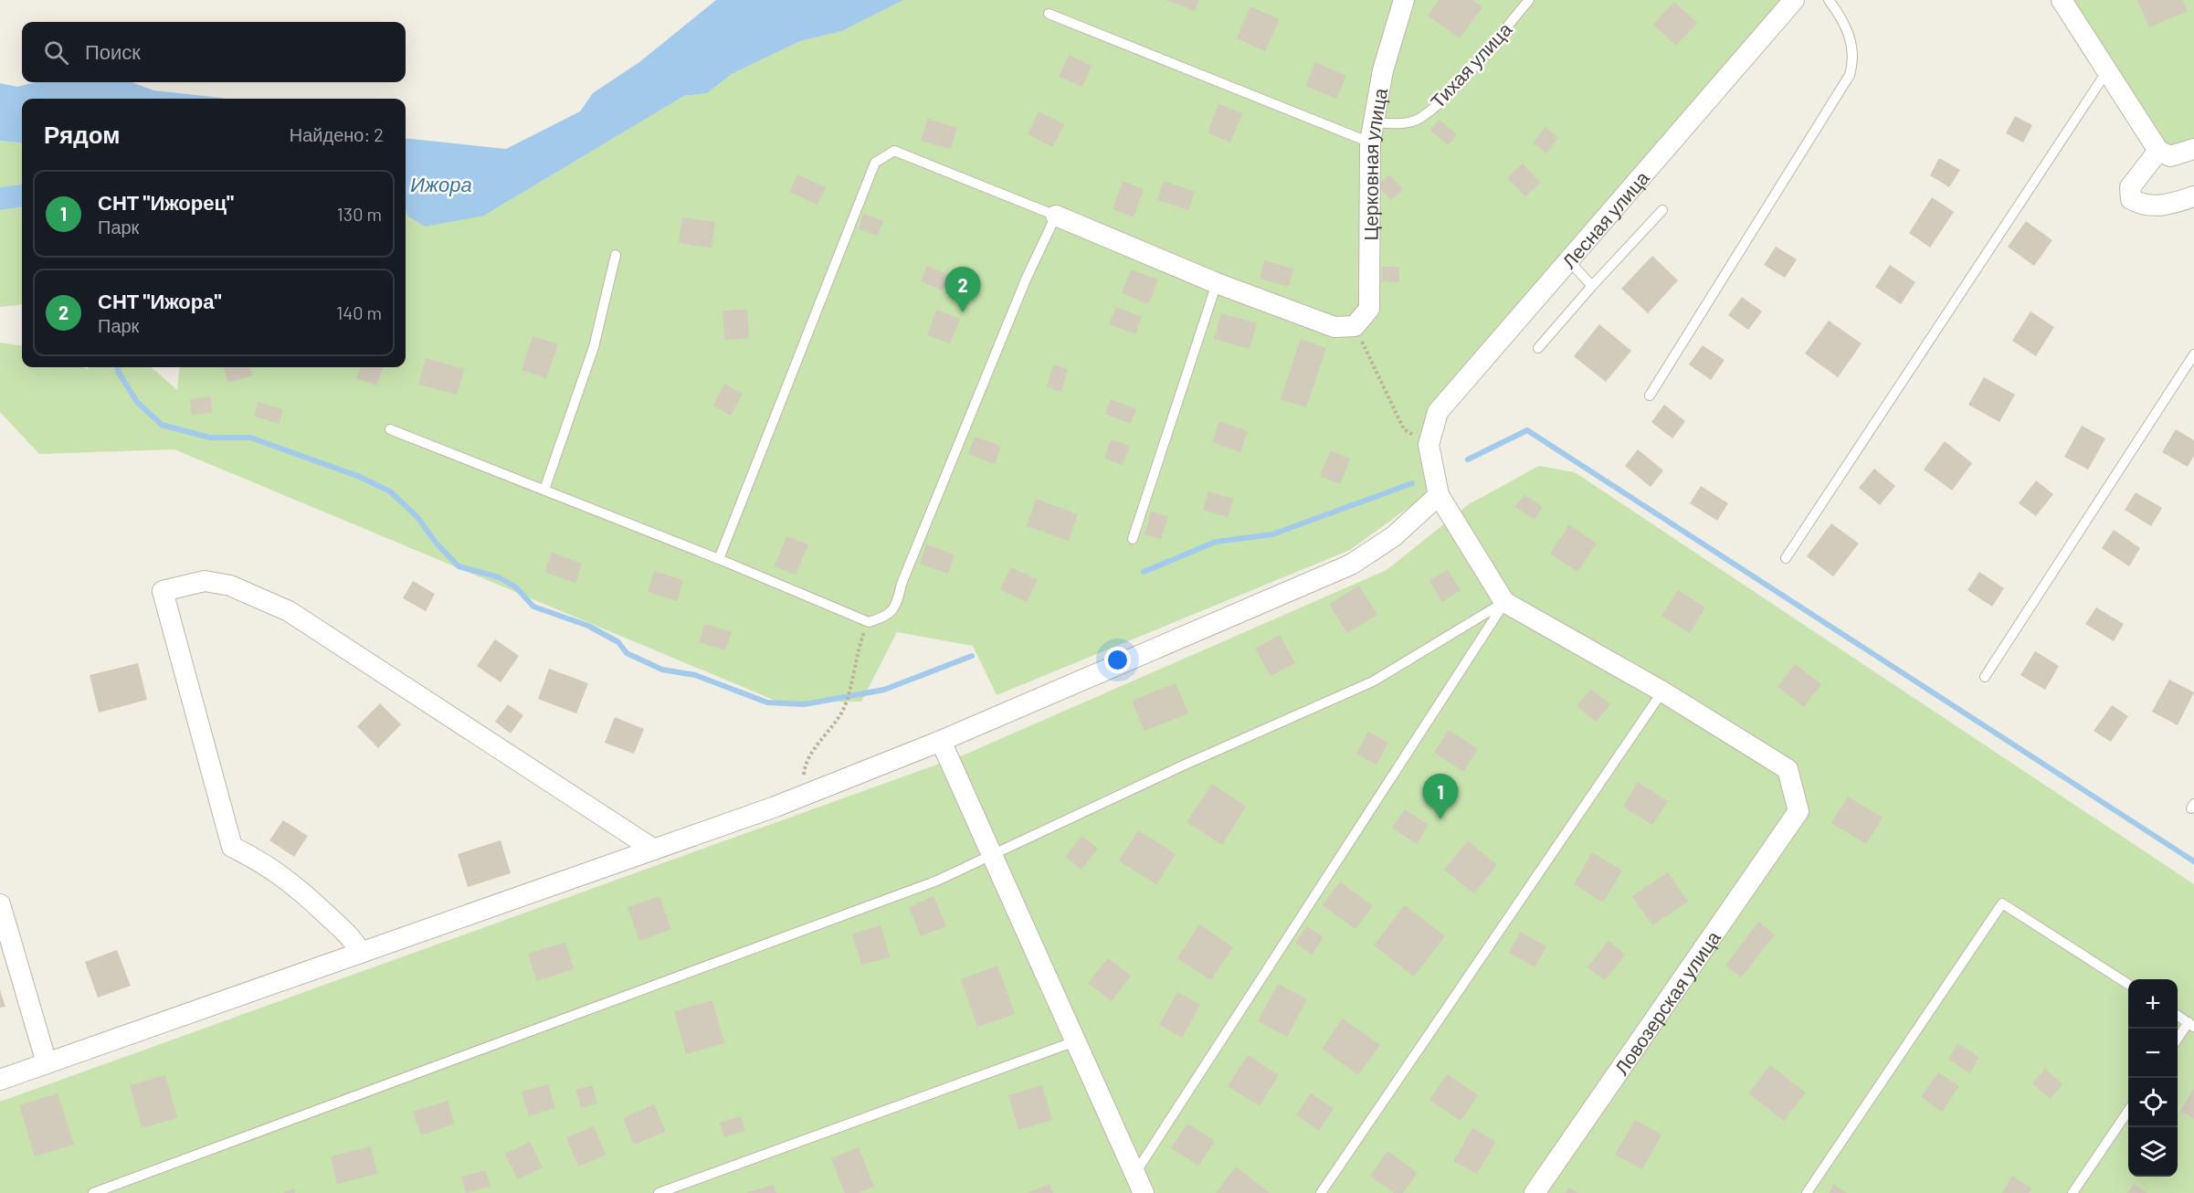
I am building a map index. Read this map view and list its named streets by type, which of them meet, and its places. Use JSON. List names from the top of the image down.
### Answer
{
  "streets": {
    "street": ["Церковная улица", "Лесная улица", "Ловозерская улица"],
    "lane": ["Тихая улица"]
  },
  "crossings": [
    ["Тихая улица", "Церковная улица"]
  ],
  "water": ["Ижора"],
  "page": {
    "search": "Поиск",
    "heading": ["Рядом", "Найдено: 2"],
    "list": [
      {
        "mark": "1",
        "name": "СНТ \"Ижорец\"",
        "note": "Парк",
        "value": "130 m"
      },
      {
        "mark": "2",
        "name": "СНТ \"Ижора\"",
        "note": "Парк",
        "value": "140 m"
      }
    ],
    "pins": ["2", "1"],
    "map_buttons": ["+", "−"]
  }
}
